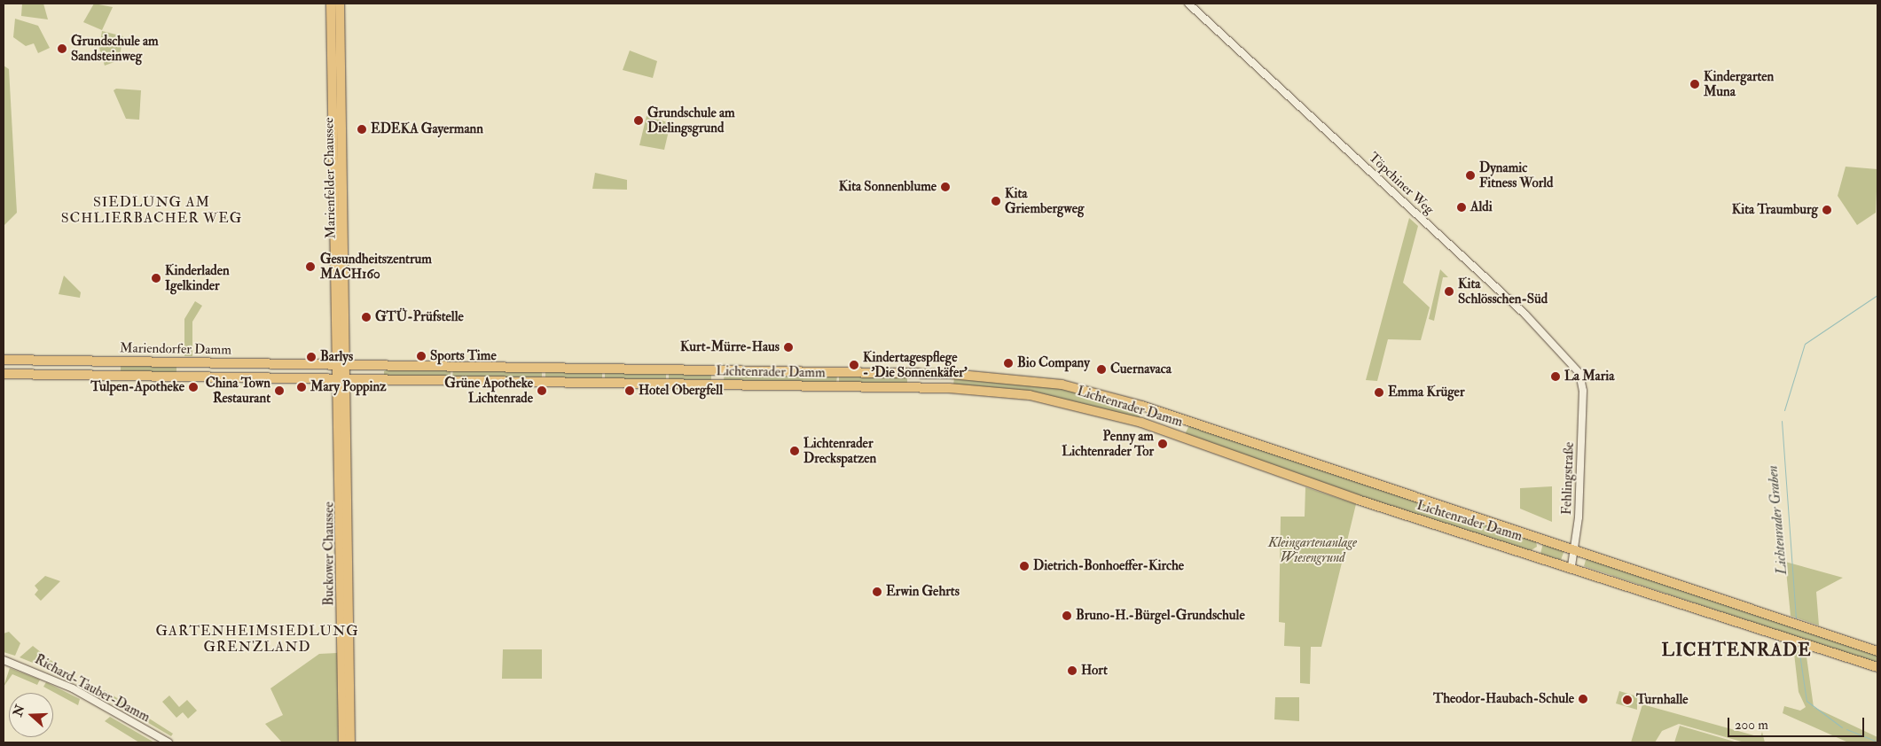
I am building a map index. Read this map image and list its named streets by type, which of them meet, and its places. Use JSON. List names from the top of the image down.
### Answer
{
  "streets": {
    "main road": [
      "Marienfelder Chaussee",
      "Mariendorfer Damm",
      "Lichtenrader Damm",
      "Buckower Chaussee"
    ],
    "street": ["Töpchiner Weg", "Fehlingstraße", "Richard-Tauber-Damm"]
  },
  "crossings": [
    ["Marienfelder Chaussee", "Mariendorfer Damm"],
    ["Marienfelder Chaussee", "Lichtenrader Damm"],
    ["Marienfelder Chaussee", "Buckower Chaussee"],
    ["Töpchiner Weg", "Fehlingstraße"],
    ["Mariendorfer Damm", "Lichtenrader Damm"],
    ["Mariendorfer Damm", "Buckower Chaussee"],
    ["Lichtenrader Damm", "Fehlingstraße"],
    ["Lichtenrader Damm", "Buckower Chaussee"]
  ],
  "districts": ["SIEDLUNG AM SCHLIERBACHER WEG", "GARTENHEIMSIEDLUNG GRENZLAND", "LICHTENRADE"],
  "water": ["Lichtenrader Graben"],
  "parks": ["Kleingartenanlage Wiesengrund"],
  "places": [
    "Grundschule am Sandsteinweg",
    "Kindergarten Muna",
    "Grundschule am Dielingsgrund",
    "EDEKA Gayermann",
    "Dynamic Fitness World",
    "Kita Sonnenblume",
    "Kita Griembergweg",
    "Aldi",
    "Kita Traumburg",
    "Gesundheitszentrum MACH160",
    "Kinderladen Igelkinder",
    "Kita Schlösschen-Süd",
    "GTÜ-Prüfstelle",
    "Kurt-Mürre-Haus",
    "Sports Time",
    "Barlys",
    "Bio Company",
    "Kindertagespflege - 'Die Sonnenkäfer'",
    "Cuernavaca",
    "La Maria",
    "Tulpen-Apotheke",
    "Mary Poppinz",
    "China Town Restaurant",
    "Grüne Apotheke Lichtenrade",
    "Hotel Obergfell",
    "Emma Krüger",
    "Penny am Lichtenrader Tor",
    "Lichtenrader Dreckspatzen",
    "Dietrich-Bonhoeffer-Kirche",
    "Erwin Gehrts",
    "Bruno-H.-Bürgel-Grundschule",
    "Hort",
    "Theodor-Haubach-Schule",
    "Turnhalle"
  ],
  "scale_bar": "200 m",
  "north": "left"
}
